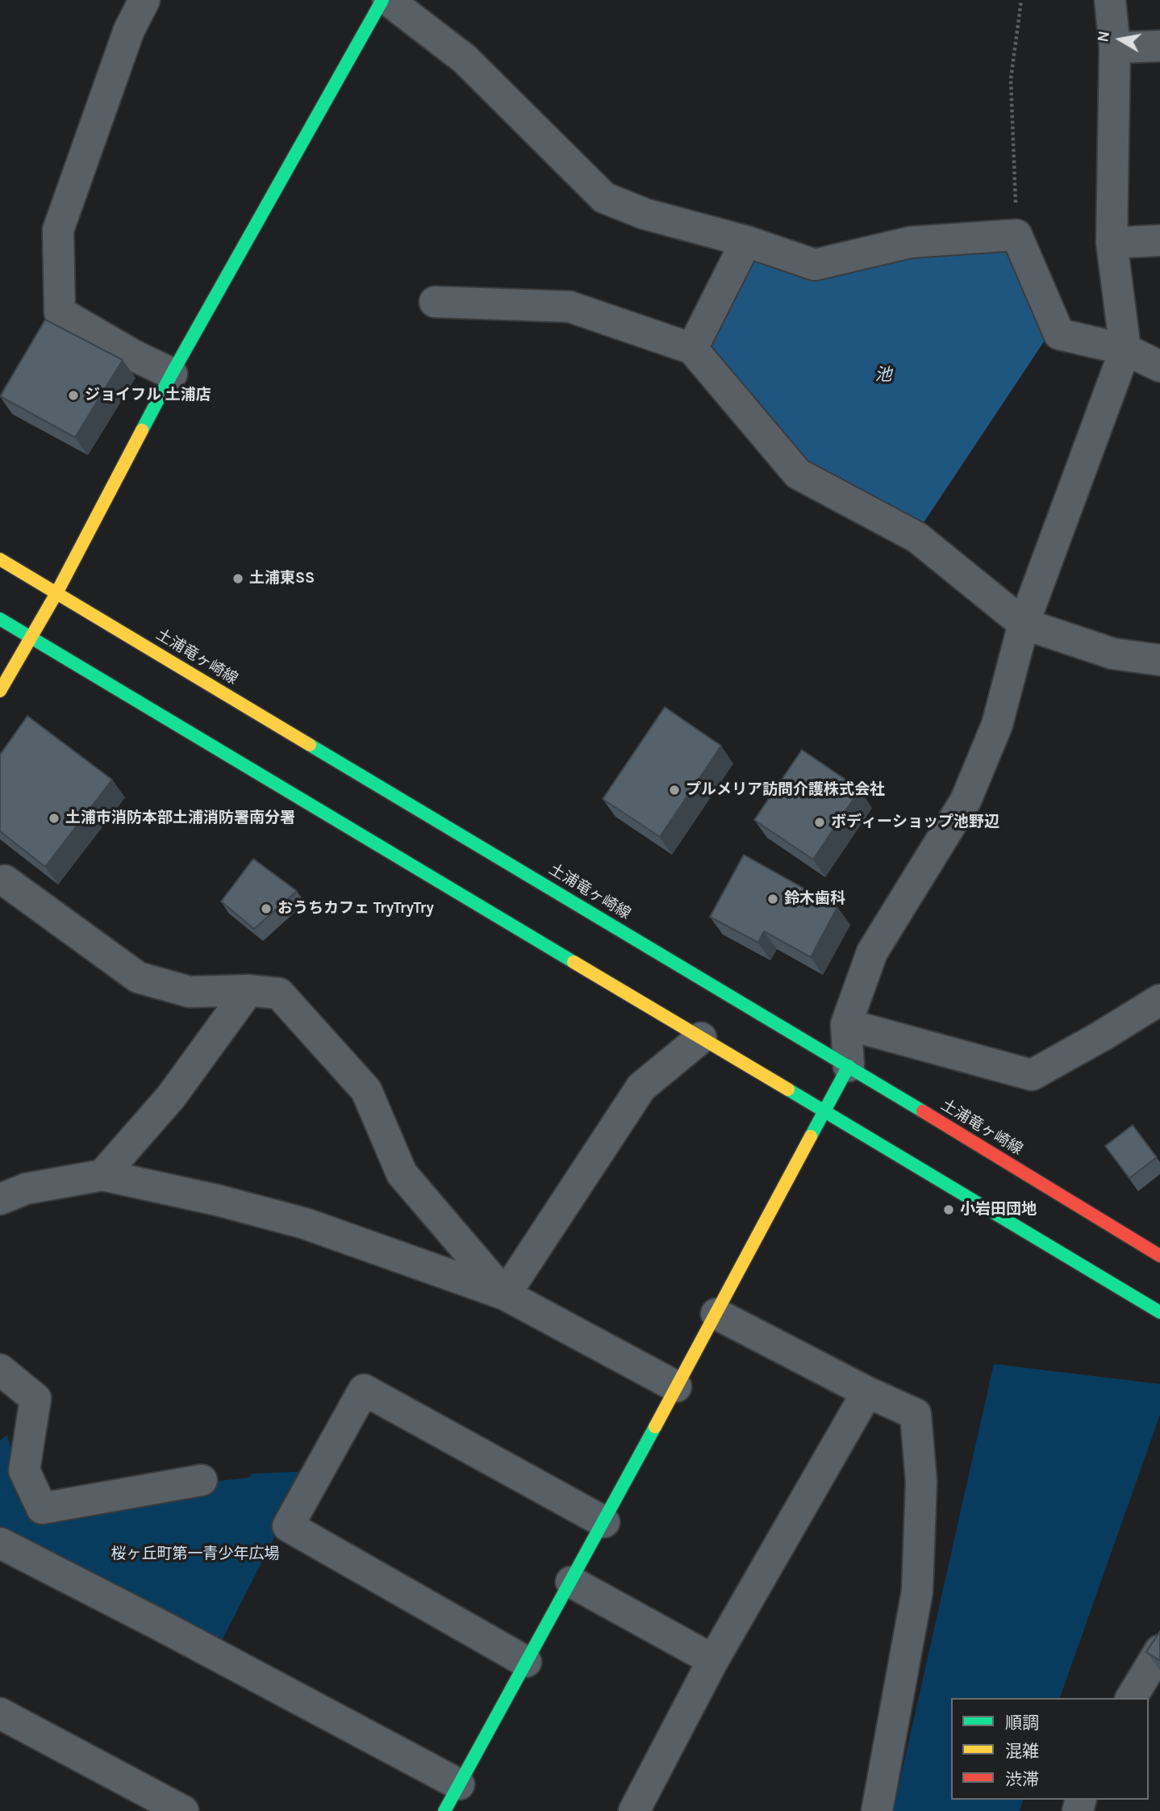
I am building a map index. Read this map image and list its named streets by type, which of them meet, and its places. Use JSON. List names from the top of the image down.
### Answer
{
  "streets": {
    "main road": ["土浦竜ヶ崎線"]
  },
  "water": ["池"],
  "parks": ["桜ヶ丘町第一青少年広場"],
  "places": [
    "ジョイフル 土浦店",
    "土浦東SS",
    "プルメリア訪問介護株式会社",
    "土浦市消防本部土浦消防署南分署",
    "ボディーショップ池野辺",
    "鈴木歯科",
    "おうちカフェ TryTryTry",
    "小岩田団地"
  ],
  "legend": ["順調", "混雑", "渋滞"],
  "north": "left"
}
